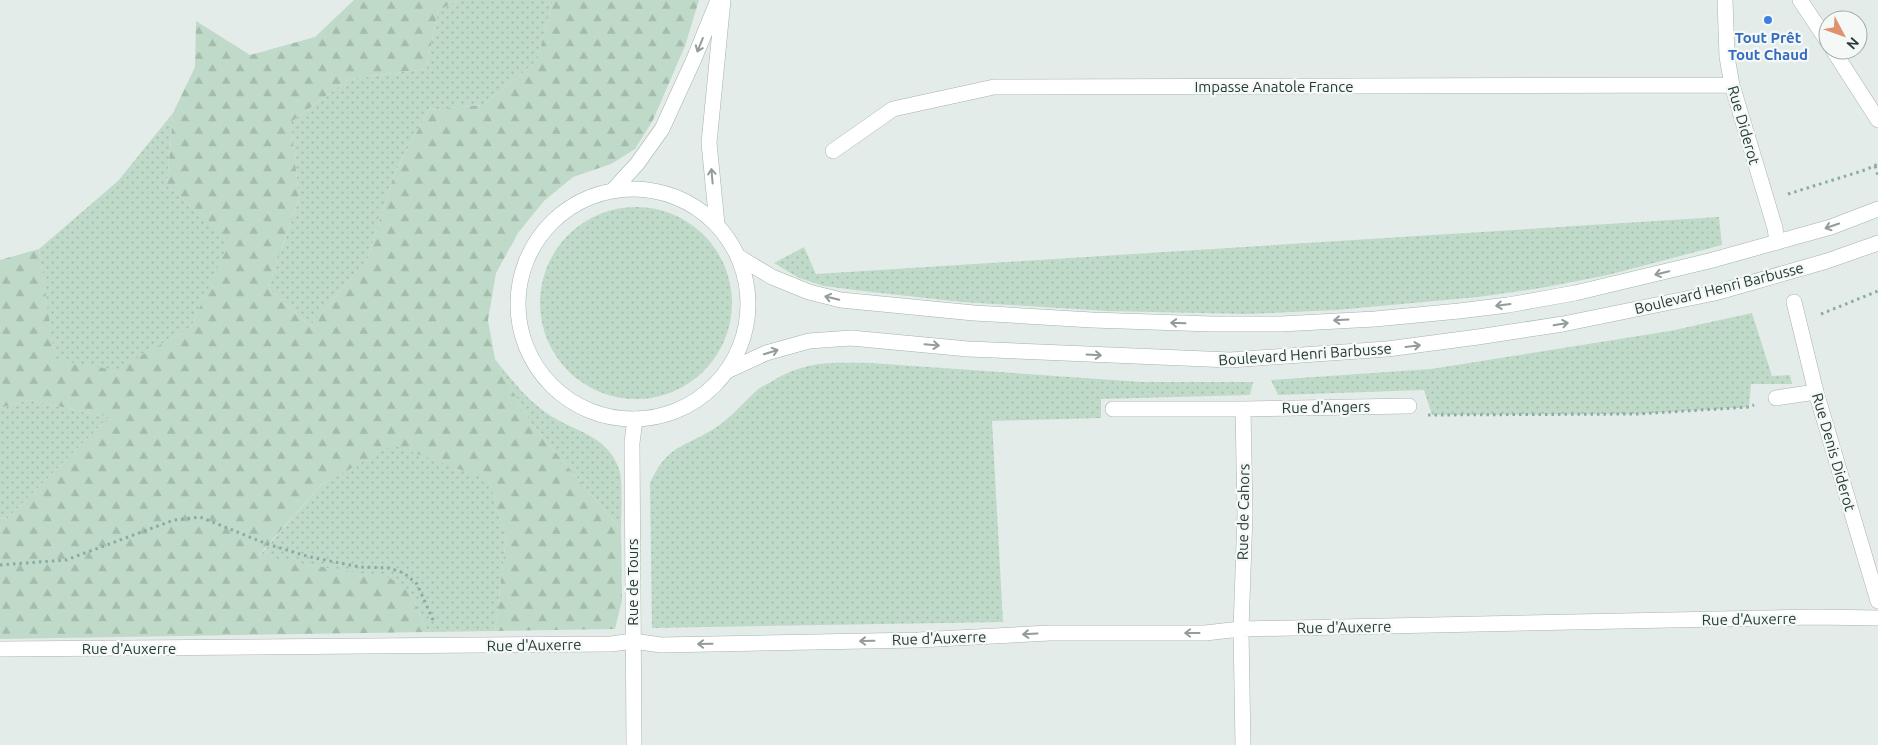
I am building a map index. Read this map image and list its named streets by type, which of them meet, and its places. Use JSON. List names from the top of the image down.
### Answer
{
  "streets": {
    "street": [
      "Impasse Anatole France",
      "Rue Diderot",
      "Boulevard Henri Barbusse",
      "Rue d'Angers",
      "Rue Denis Diderot",
      "Rue de Cahors",
      "Rue de Tours",
      "Rue d'Auxerre"
    ]
  },
  "crossings": [
    ["Impasse Anatole France", "Rue Diderot"],
    ["Rue Diderot", "Boulevard Henri Barbusse"],
    ["Rue d'Angers", "Rue de Cahors"],
    ["Rue de Cahors", "Rue d'Auxerre"],
    ["Rue de Tours", "Rue d'Auxerre"]
  ],
  "places": ["Tout Prêt Tout Chaud"],
  "north": "bottom right"
}
